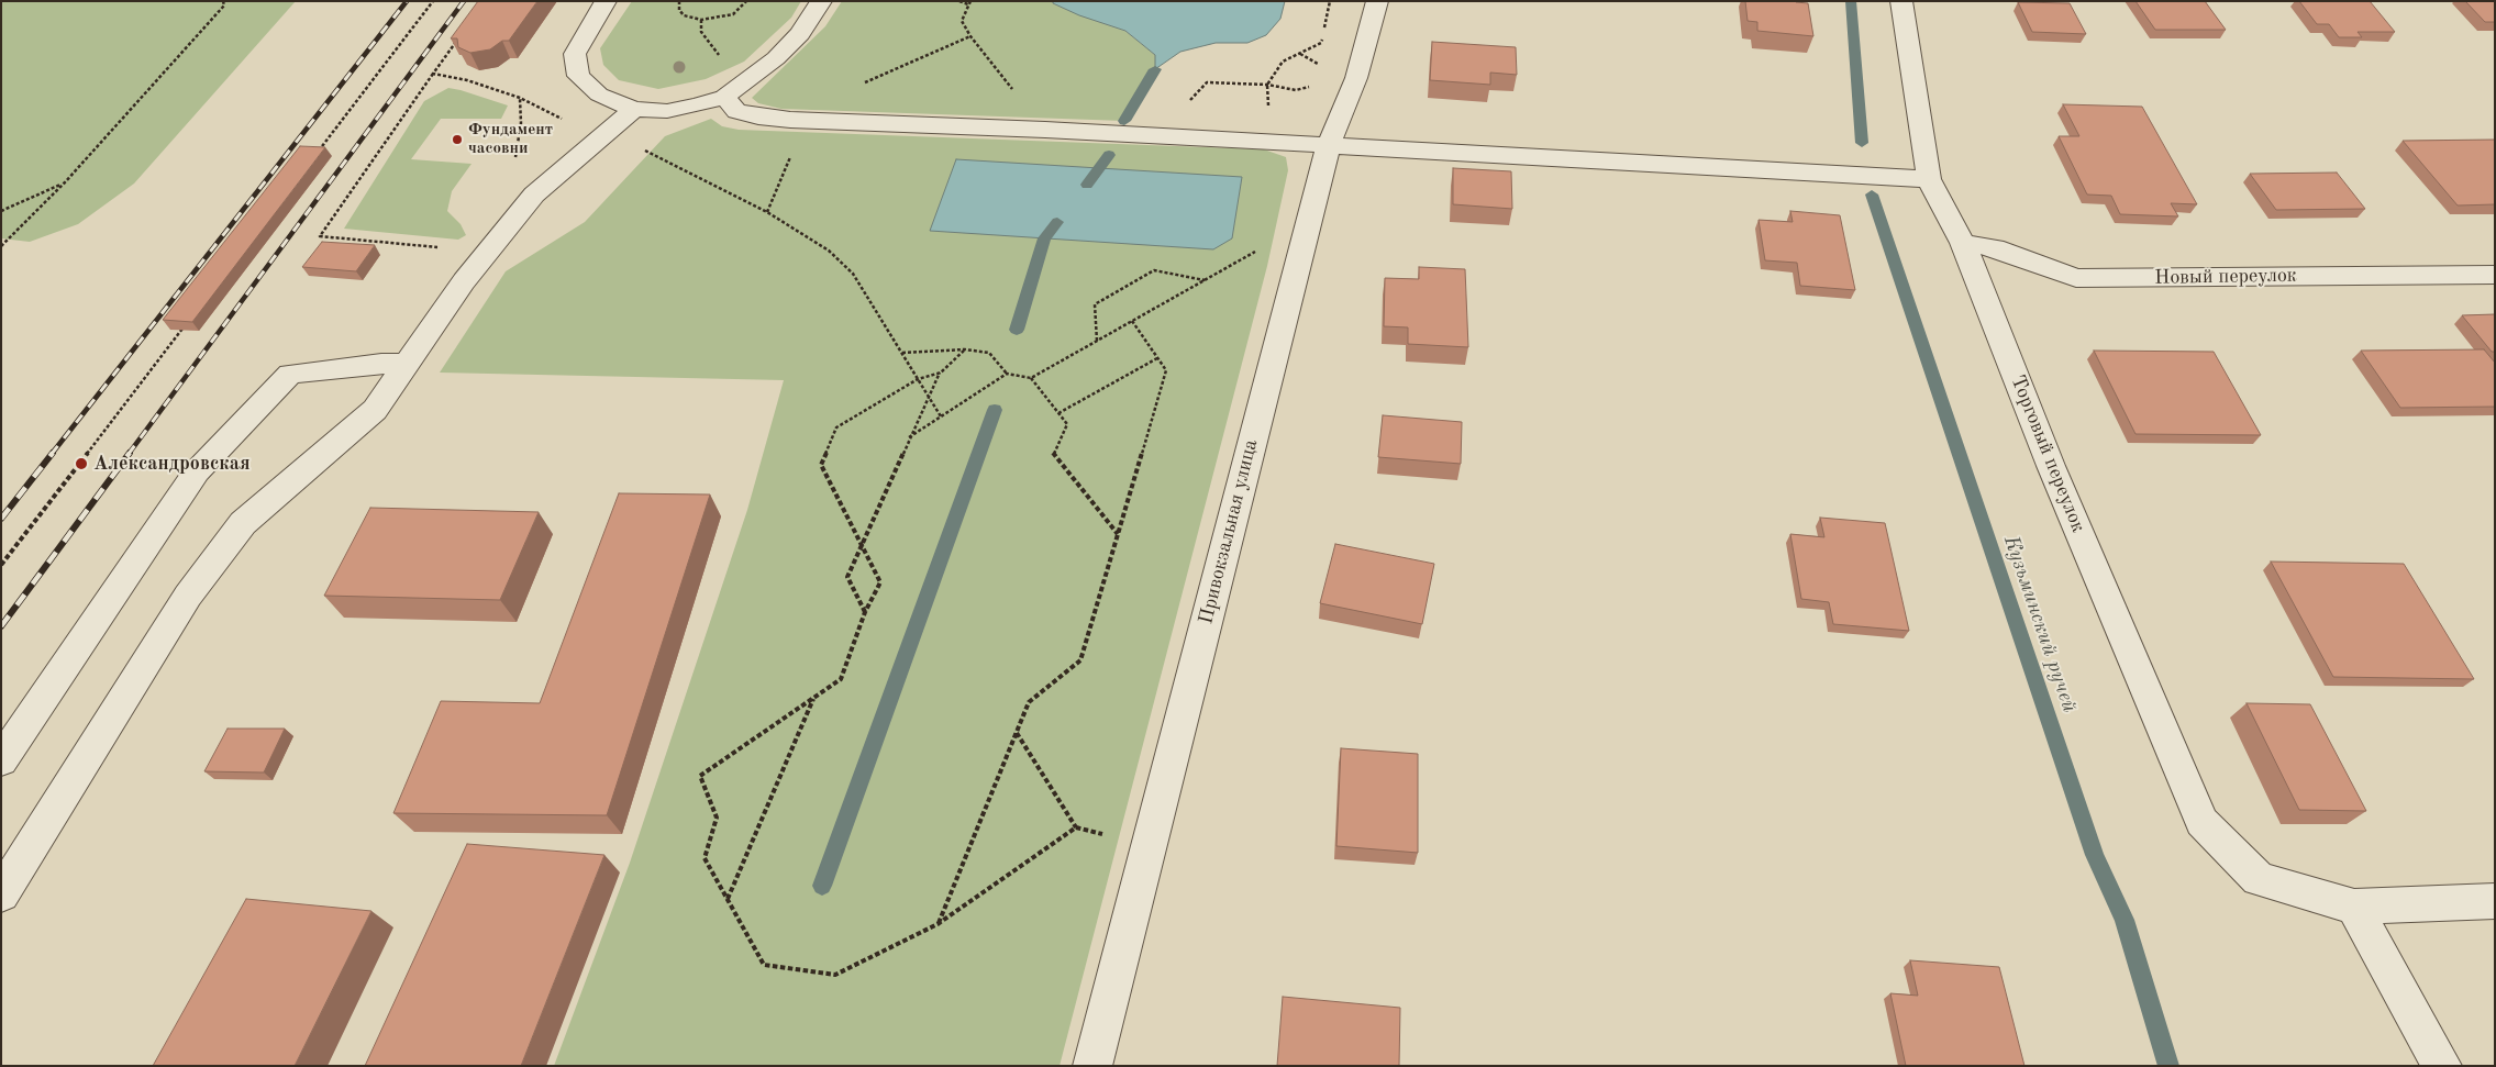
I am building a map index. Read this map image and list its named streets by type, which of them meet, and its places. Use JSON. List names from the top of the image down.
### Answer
{
  "streets": {
    "street": ["Новый переулок", "Торговый переулок", "Привокзальная улица"]
  },
  "crossings": [
    ["Новый переулок", "Торговый переулок"]
  ],
  "water": ["Кузьминский ручей"],
  "places": ["Фундамент часовни", "Александровская"]
}
